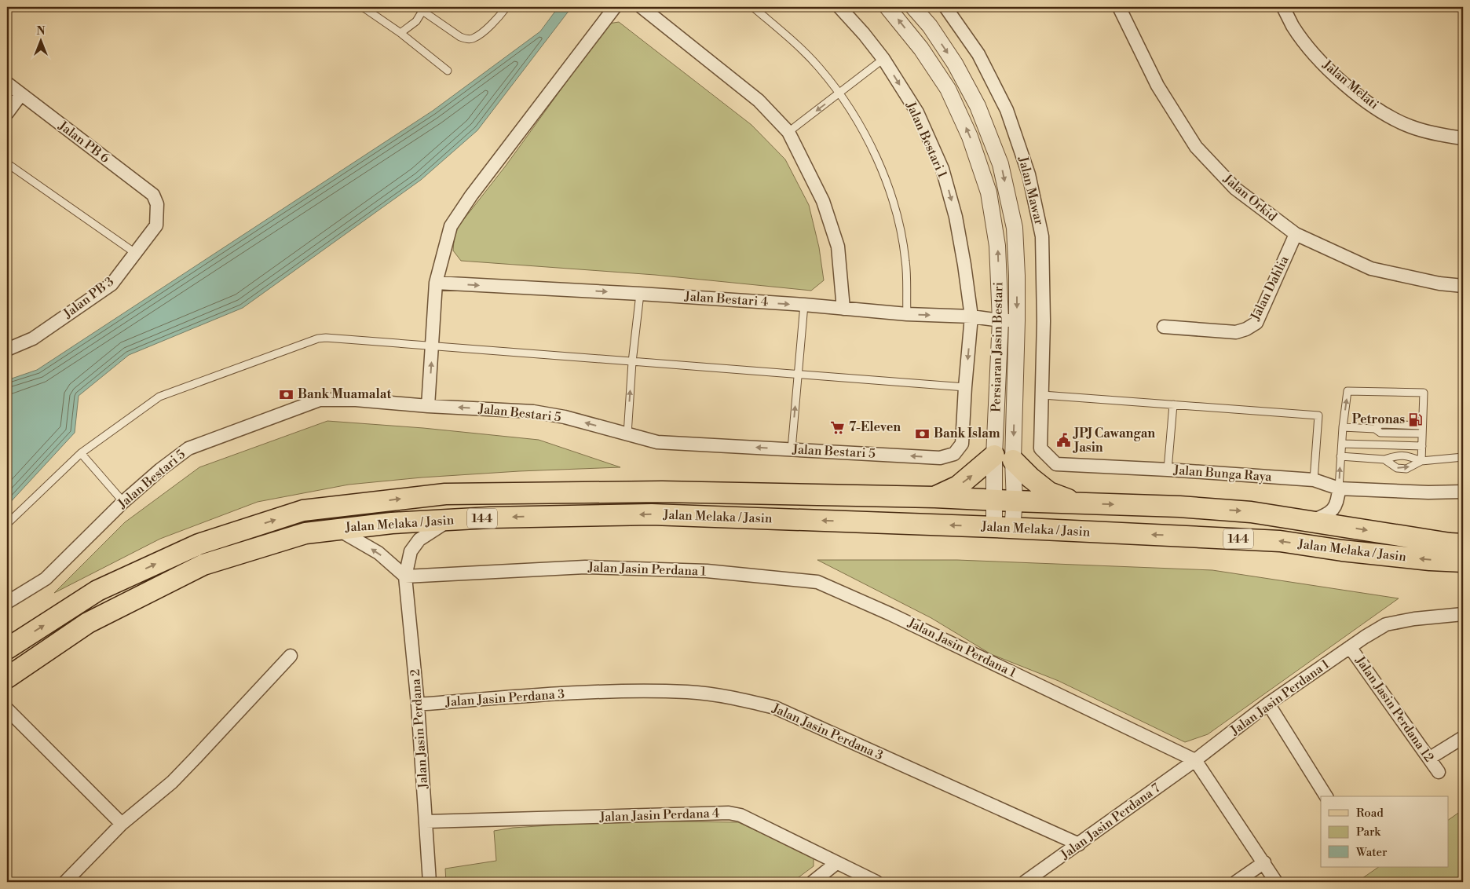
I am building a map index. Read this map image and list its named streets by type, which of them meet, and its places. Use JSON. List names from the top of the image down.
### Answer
{
  "streets": {
    "main road": ["Jalan Melaka / Jasin", "144"],
    "street": [
      "Jalan Melati",
      "Jalan Bestari 1",
      "Jalan PB 6",
      "Jalan Mawar",
      "Jalan Orkid",
      "Jalan Dahlia",
      "Jalan PB 3",
      "Jalan Bestari 4",
      "Persiaran Jasin Bestari",
      "Jalan Bestari 5",
      "Jalan Bunga Raya",
      "Jalan Jasin Perdana 1",
      "Jalan Jasin Perdana 3",
      "Jalan Jasin Perdana 12",
      "Jalan Jasin Perdana 2",
      "Jalan Jasin Perdana 4",
      "Jalan Jasin Perdana 7"
    ]
  },
  "crossings": [
    ["Jalan Bestari 1", "Jalan Bestari 4"],
    ["Jalan Bestari 1", "Jalan Bestari 5"],
    ["Jalan PB 6", "Jalan PB 3"],
    ["Jalan Mawar", "Jalan Bunga Raya"],
    ["Jalan Orkid", "Jalan Dahlia"],
    ["Jalan Bestari 4", "Persiaran Jasin Bestari"],
    ["Jalan Bestari 4", "Jalan Bestari 5"],
    ["Persiaran Jasin Bestari", "Jalan Melaka / Jasin"],
    ["Jalan Melaka / Jasin", "Jalan Jasin Perdana 2"],
    ["Jalan Jasin Perdana 1", "Jalan Jasin Perdana 12"],
    ["Jalan Jasin Perdana 1", "Jalan Jasin Perdana 2"],
    ["Jalan Jasin Perdana 1", "Jalan Jasin Perdana 7"],
    ["Jalan Jasin Perdana 3", "Jalan Jasin Perdana 2"],
    ["Jalan Jasin Perdana 3", "Jalan Jasin Perdana 7"],
    ["Jalan Jasin Perdana 2", "Jalan Jasin Perdana 4"]
  ],
  "one_way": ["Jalan Bestari 1", "Jalan Bestari 4", "Jalan Bestari 5"],
  "places": {
    "bank": ["Bank Muamalat", "Bank Islam"],
    "fuel station": ["Petronas"],
    "supermarket": ["7-Eleven"],
    "public building": ["JPJ Cawangan Jasin"]
  },
  "legend": ["Road", "Park", "Water"],
  "north": "top"
}
